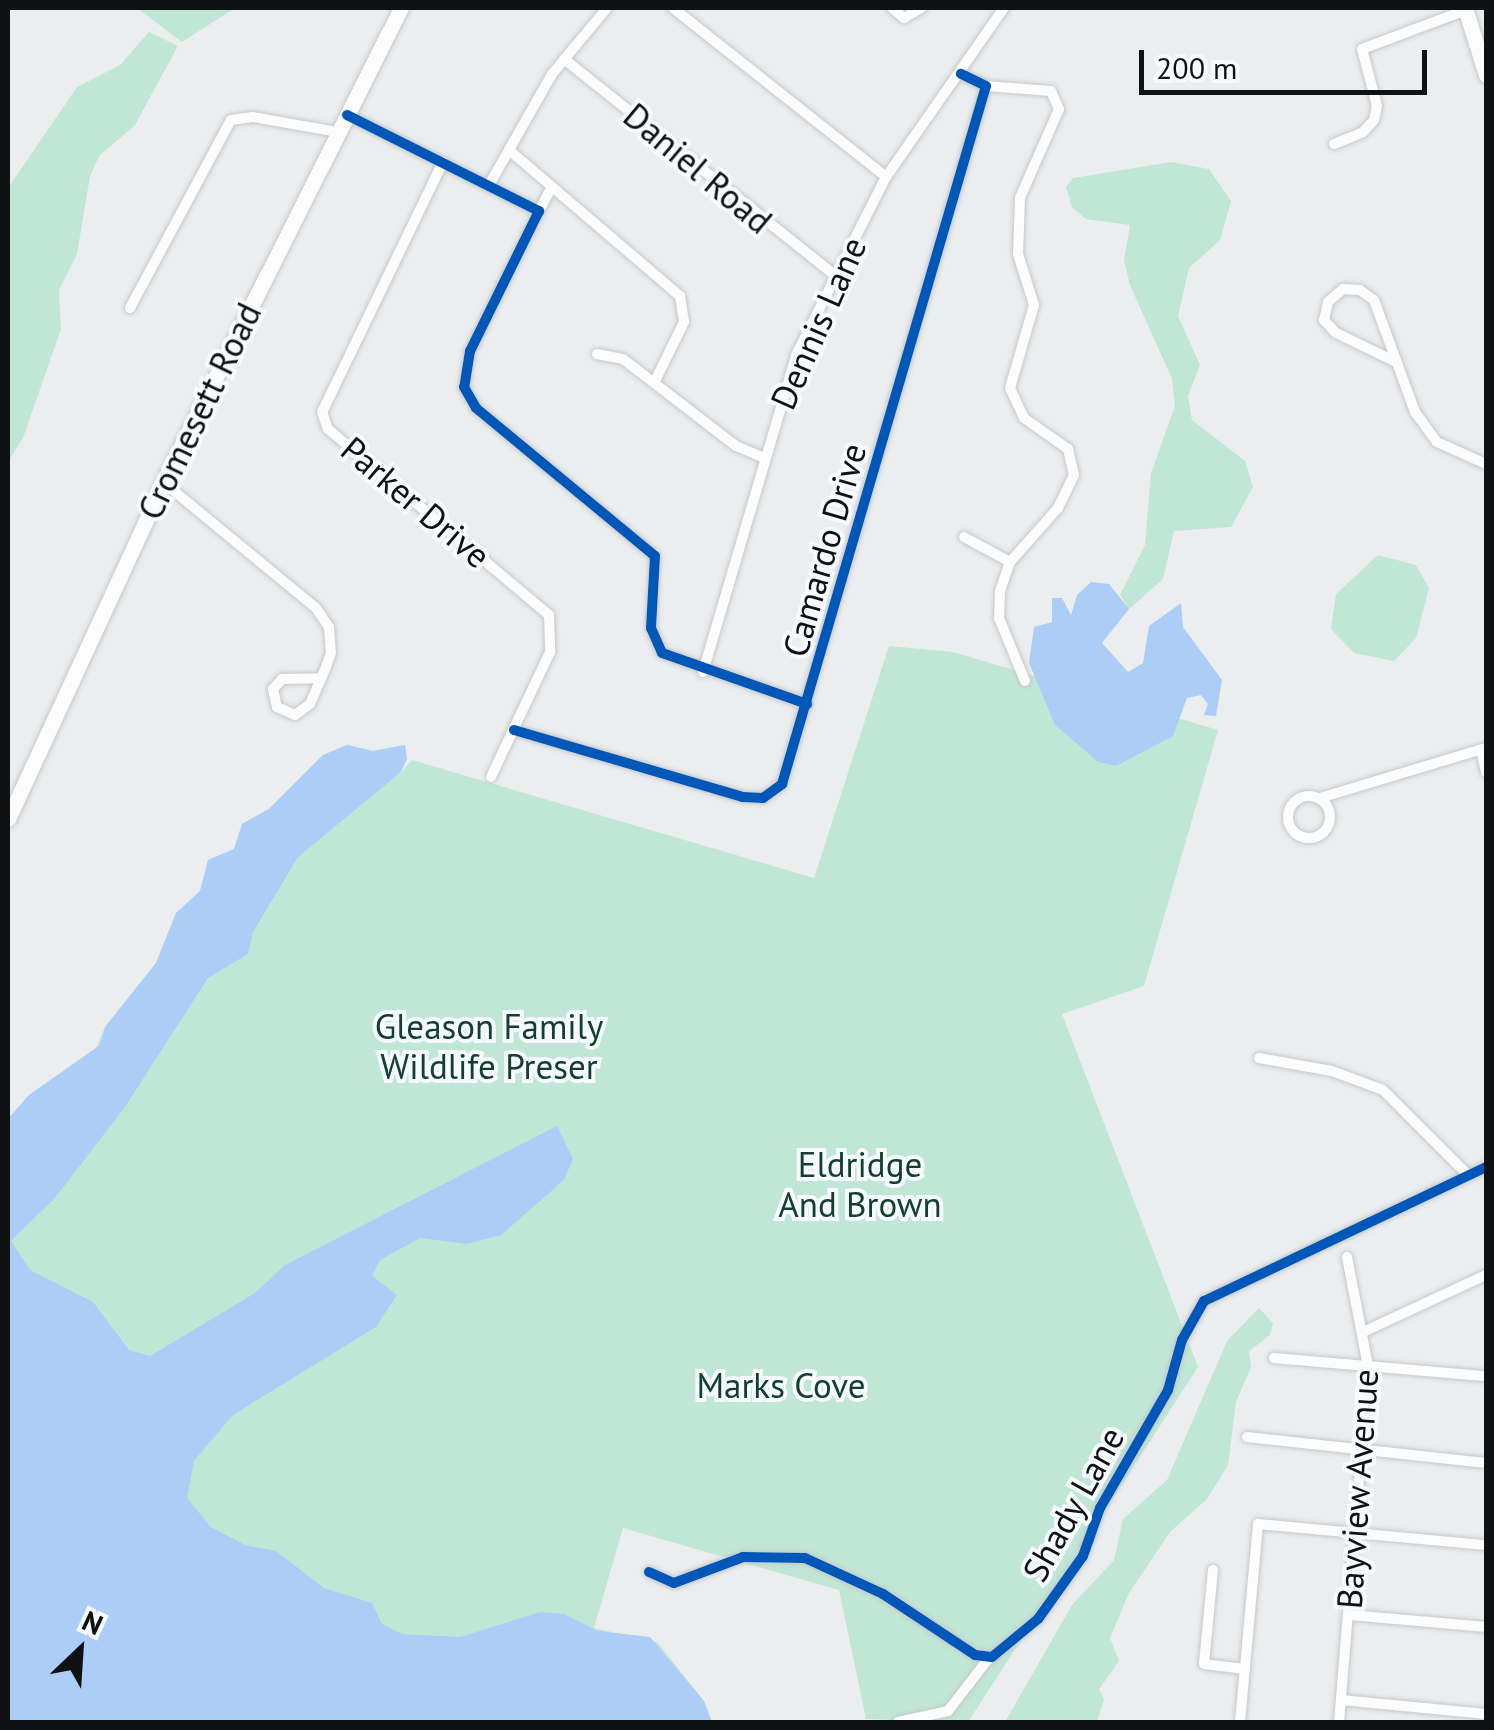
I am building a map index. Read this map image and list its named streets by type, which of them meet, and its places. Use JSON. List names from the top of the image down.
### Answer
{
  "streets": {
    "street": [
      "Daniel Road",
      "Dennis Lane",
      "Cromesett Road",
      "Parker Drive",
      "Camardo Drive",
      "Bayview Avenue",
      "Shady Lane"
    ]
  },
  "crossings": [
    ["Daniel Road", "Dennis Lane"],
    ["Parker Drive", "Camardo Drive"]
  ],
  "parks": ["Gleason Family Wildlife Preser", "Eldridge And Brown", "Marks Cove"],
  "scale_bar": "200 m",
  "north": "top right"
}
